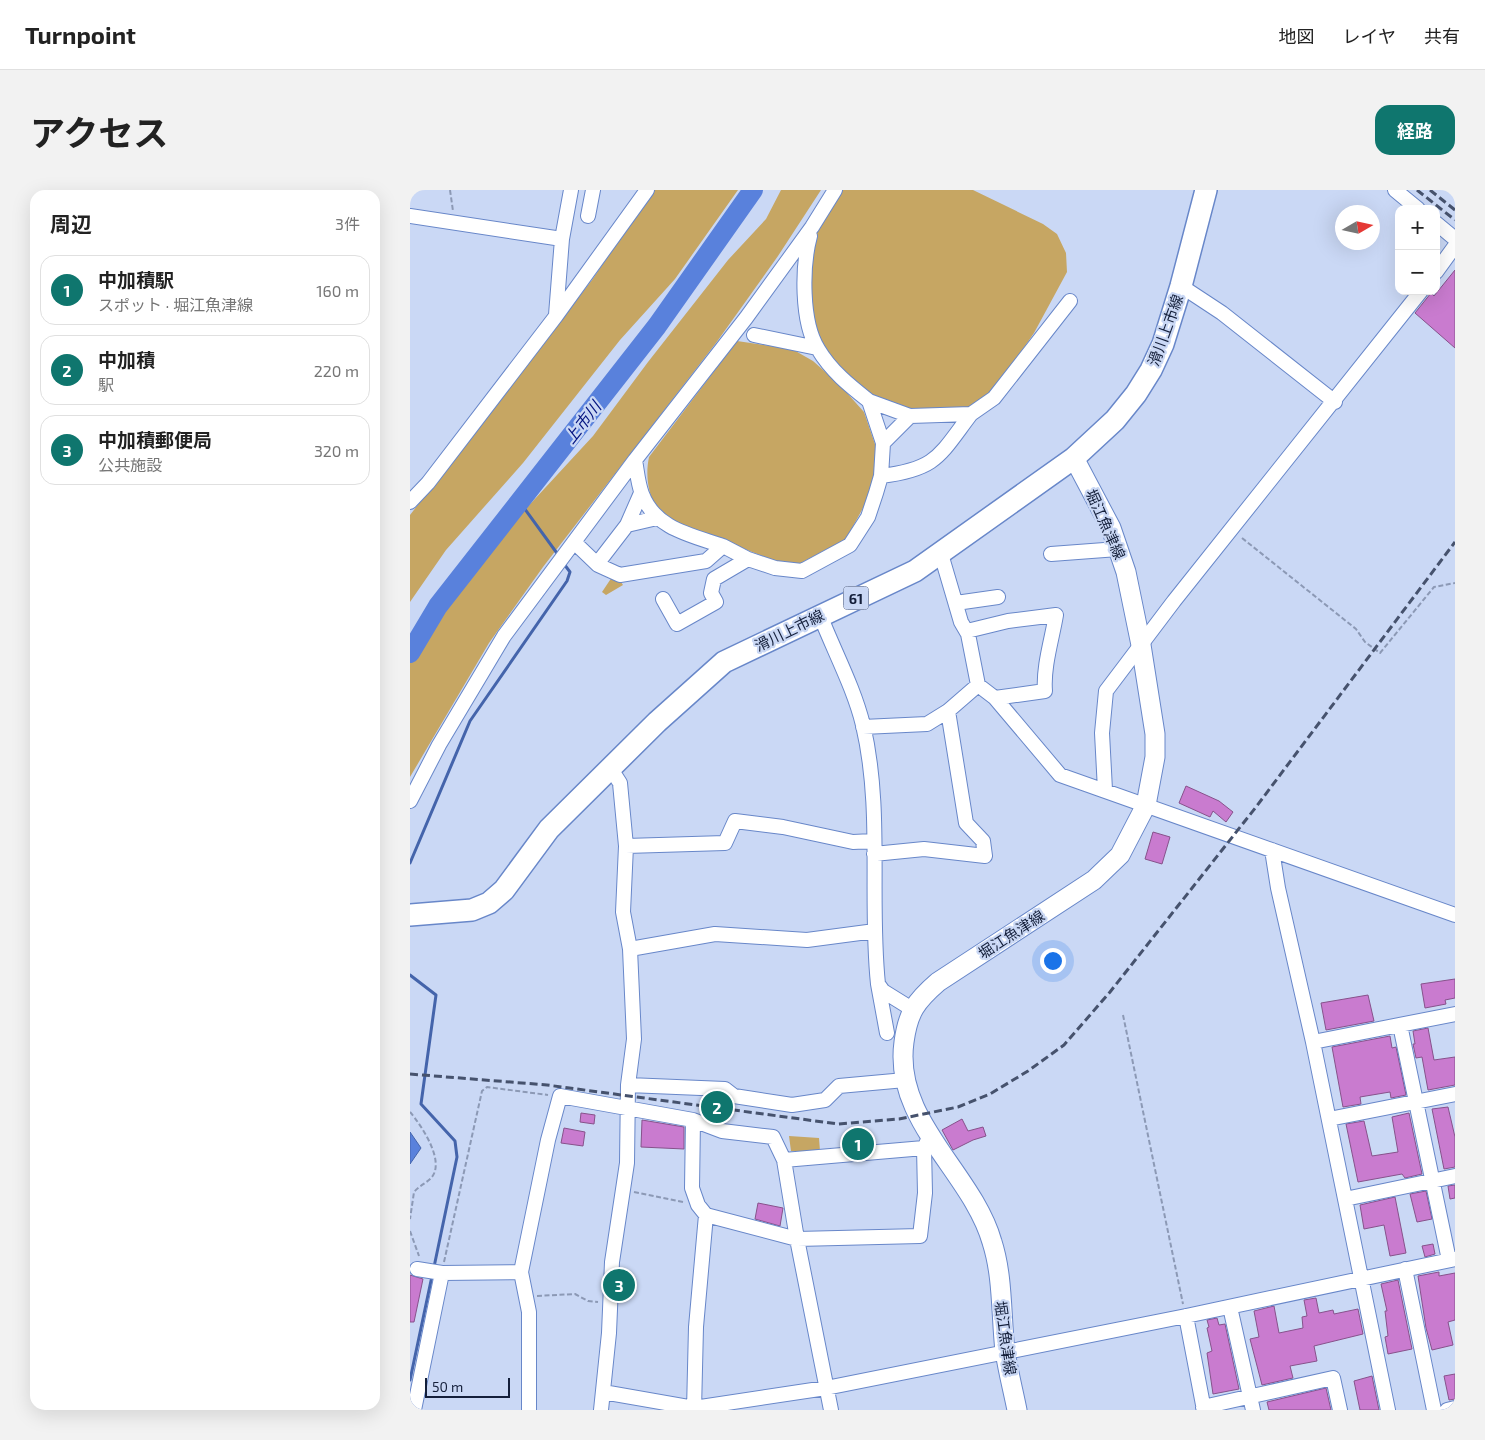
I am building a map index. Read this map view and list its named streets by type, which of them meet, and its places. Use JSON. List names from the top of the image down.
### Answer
{
  "streets": {
    "main road": ["滑川上市線", "堀江魚津線", "61"]
  },
  "crossings": [
    ["滑川上市線", "堀江魚津線"]
  ],
  "water": ["上市川"],
  "scale_bar": "50 m",
  "north": "right",
  "page": {
    "header": "Turnpoint",
    "nav": ["地図", "レイヤ", "共有"],
    "title": "アクセス",
    "buttons": "経路",
    "heading": ["周辺", "3件"],
    "map_buttons": ["+", "−"],
    "list": [
      {
        "mark": "1",
        "name": "中加積駅",
        "note": "スポット · 堀江魚津線",
        "value": "160 m"
      },
      {
        "mark": "2",
        "name": "中加積",
        "note": "駅",
        "value": "220 m"
      },
      {
        "mark": "3",
        "name": "中加積郵便局",
        "note": "公共施設",
        "value": "320 m"
      }
    ],
    "pins": ["2", "1", "3"],
    "scale": "50 m"
  }
}
